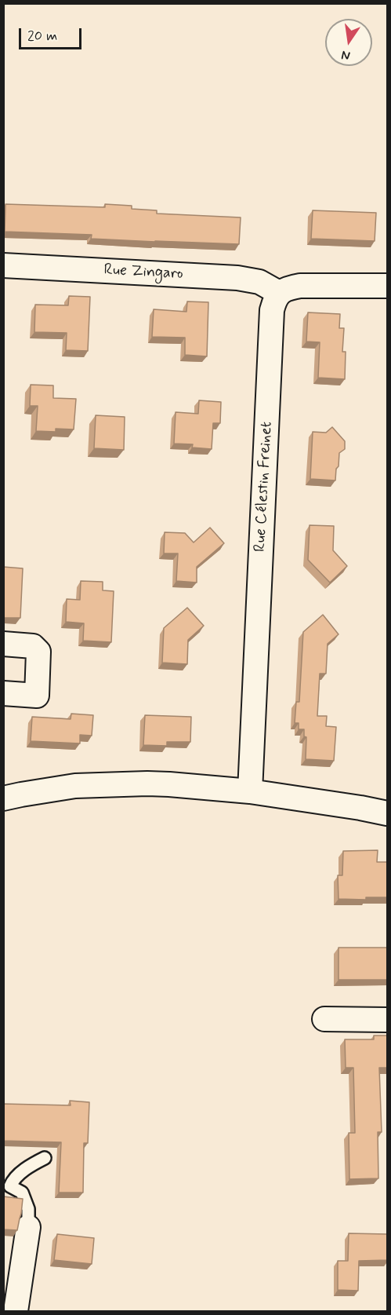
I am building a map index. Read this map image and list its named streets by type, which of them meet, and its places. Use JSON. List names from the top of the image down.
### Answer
{
  "streets": {
    "street": ["Rue Zingaro", "Rue Célestin Freinet"]
  },
  "crossings": [
    ["Rue Zingaro", "Rue Célestin Freinet"]
  ],
  "scale_bar": "20 m",
  "north": "bottom"
}
